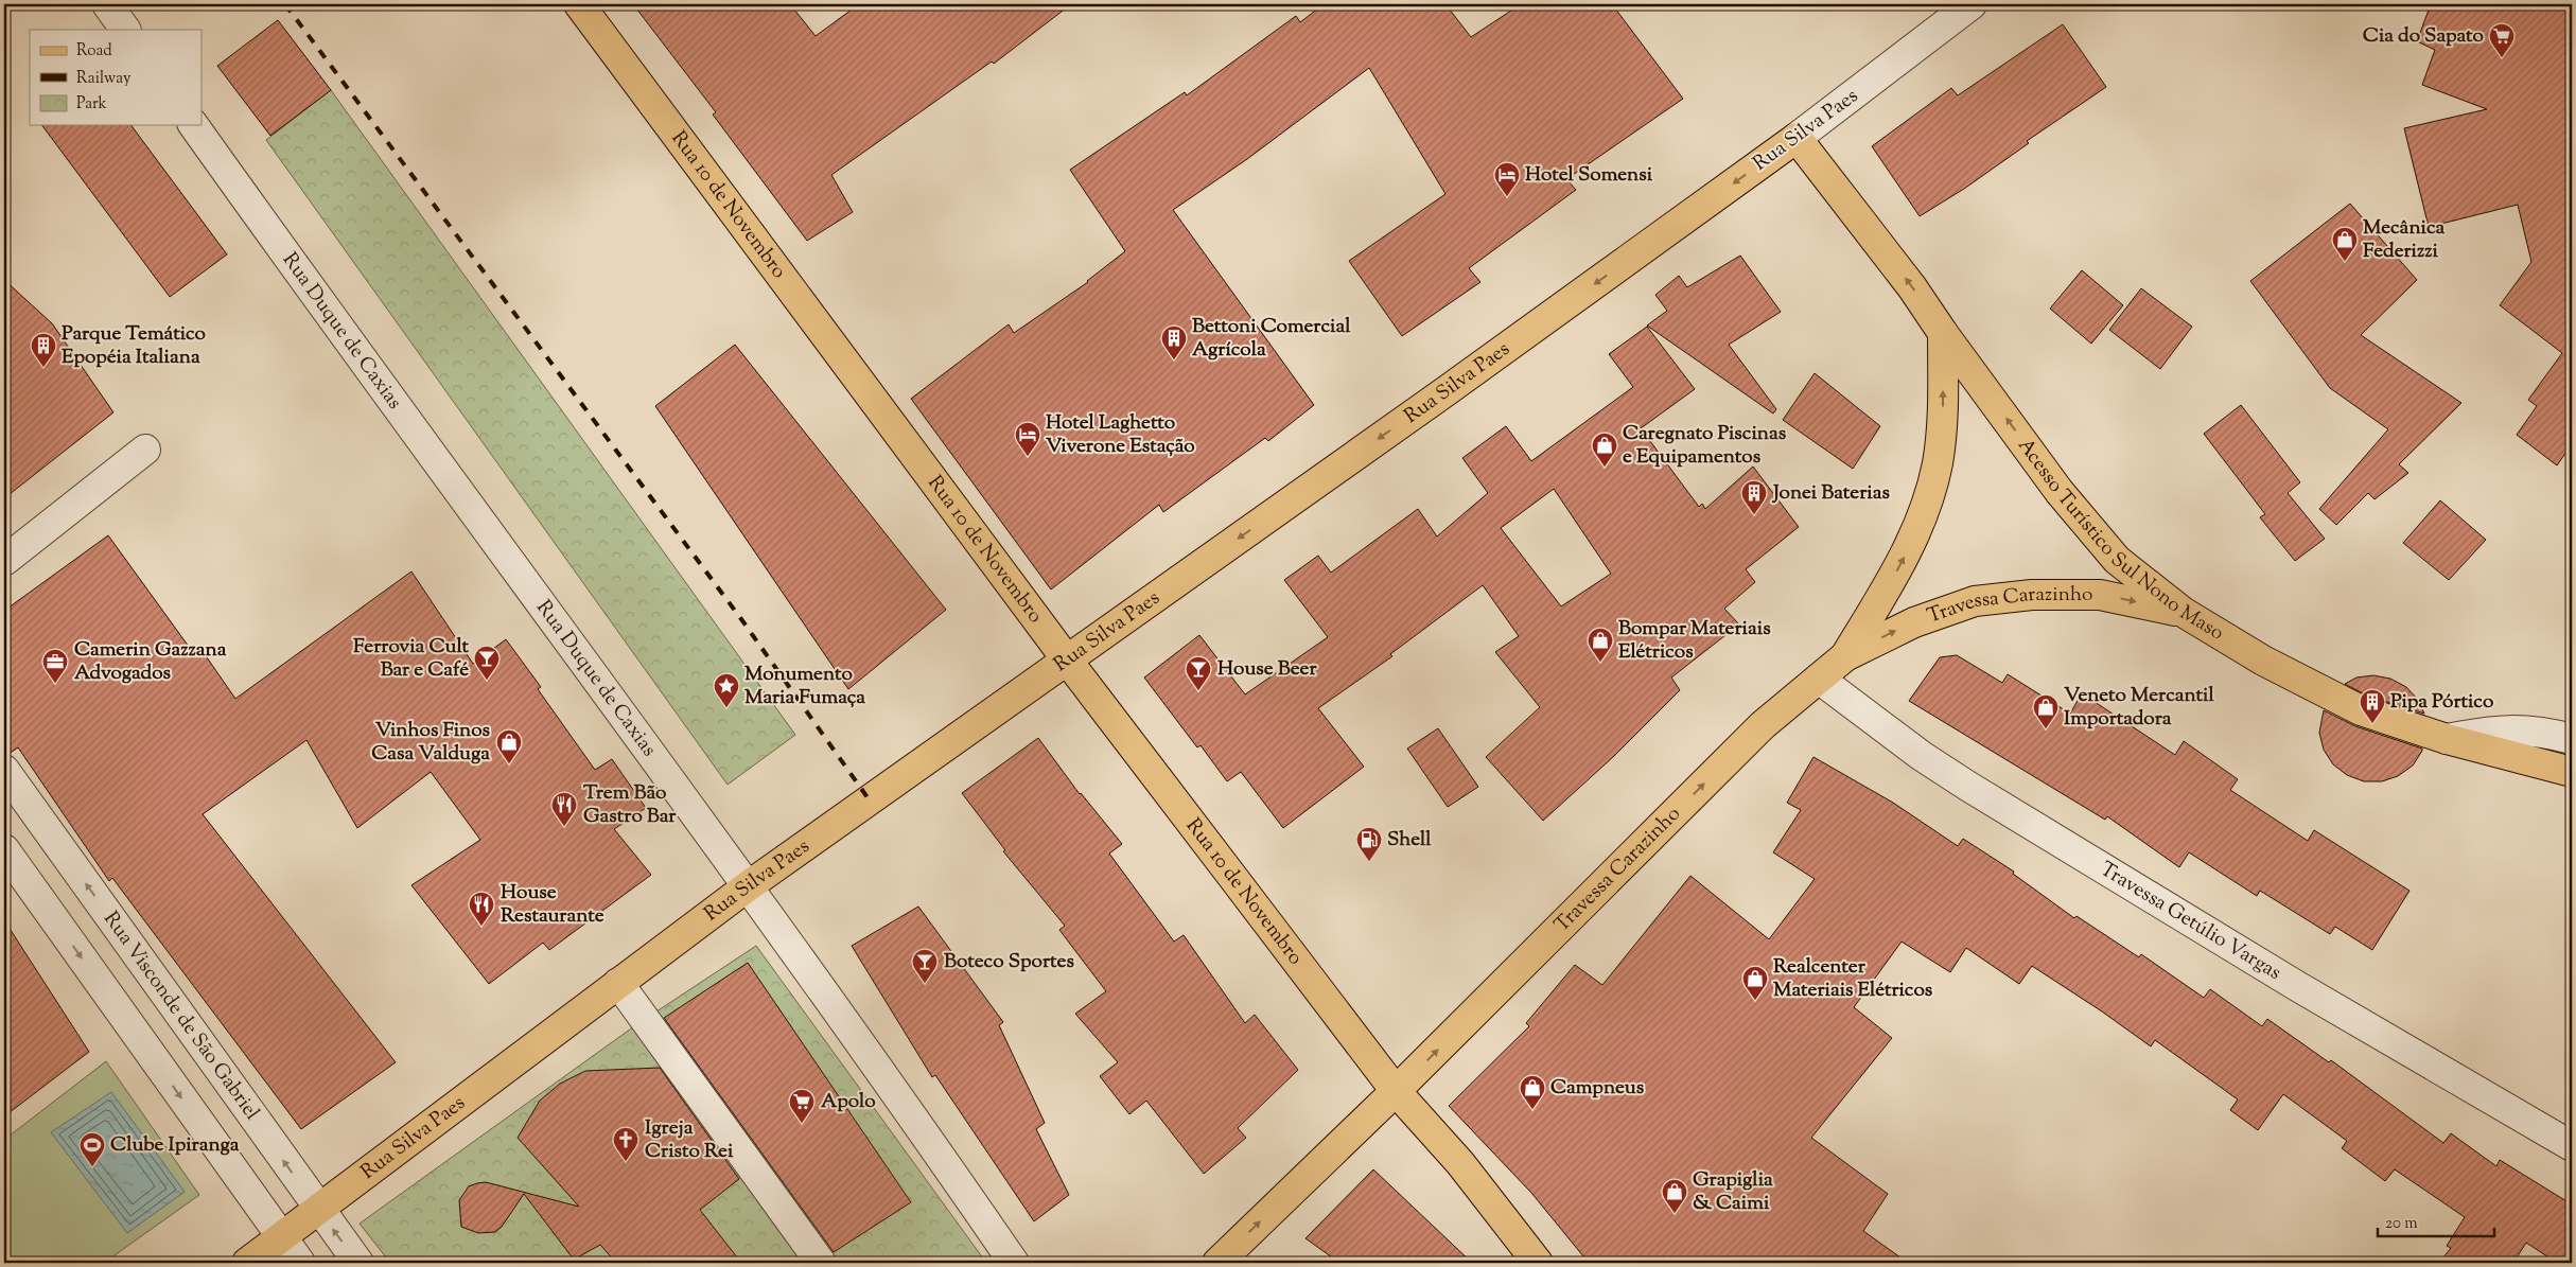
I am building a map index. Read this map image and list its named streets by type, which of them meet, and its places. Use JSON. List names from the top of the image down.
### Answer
{
  "streets": {
    "main road": [
      "Rua Silva Paes",
      "Rua 10 de Novembro",
      "Acesso Turístico Sul Nono Maso",
      "Travessa Carazinho"
    ],
    "street": ["Rua Duque de Caxias", "Travessa Getúlio Vargas", "Rua Visconde de São Gabriel"]
  },
  "crossings": [
    ["Rua Silva Paes", "Rua 10 de Novembro"],
    ["Rua Silva Paes", "Rua Duque de Caxias"],
    ["Rua Silva Paes", "Acesso Turístico Sul Nono Maso"],
    ["Rua Silva Paes", "Rua Visconde de São Gabriel"],
    ["Rua 10 de Novembro", "Travessa Carazinho"],
    ["Acesso Turístico Sul Nono Maso", "Travessa Carazinho"],
    ["Travessa Carazinho", "Travessa Getúlio Vargas"]
  ],
  "one_way": ["Rua Silva Paes", "Acesso Turístico Sul Nono Maso", "Travessa Carazinho"],
  "places": {
    "supermarket": ["Cia do Sapato", "Apolo"],
    "hotel": ["Hotel Somensi", "Hotel Laghetto Viverone Estação"],
    "shop": [
      "Mecânica Federizzi",
      "Caregnato Piscinas e Equipamentos",
      "Bompar Materiais Elétricos",
      "Veneto Mercantil Importadora",
      "Vinhos Finos Casa Valduga",
      "Realcenter Materiais Elétricos",
      "Campneus",
      "Grapiglia & Caimi"
    ],
    "building": [
      "Bettoni Comercial Agrícola",
      "Parque Temático Epopéia Italiana",
      "Jonei Baterias",
      "Pipa Pórtico"
    ],
    "bar": ["Ferrovia Cult Bar e Café", "House Beer", "Boteco Sportes"],
    "office": ["Camerin Gazzana Advogados"],
    "place": ["Monumento Maria Fumaça"],
    "restaurant": ["Trem Bão Gastro Bar", "House Restaurante"],
    "fuel station": ["Shell"],
    "church": ["Igreja Cristo Rei"],
    "sports": ["Clube Ipiranga"]
  },
  "legend": ["Road", "Railway", "Park"],
  "scale_bar": "20 m"
}
